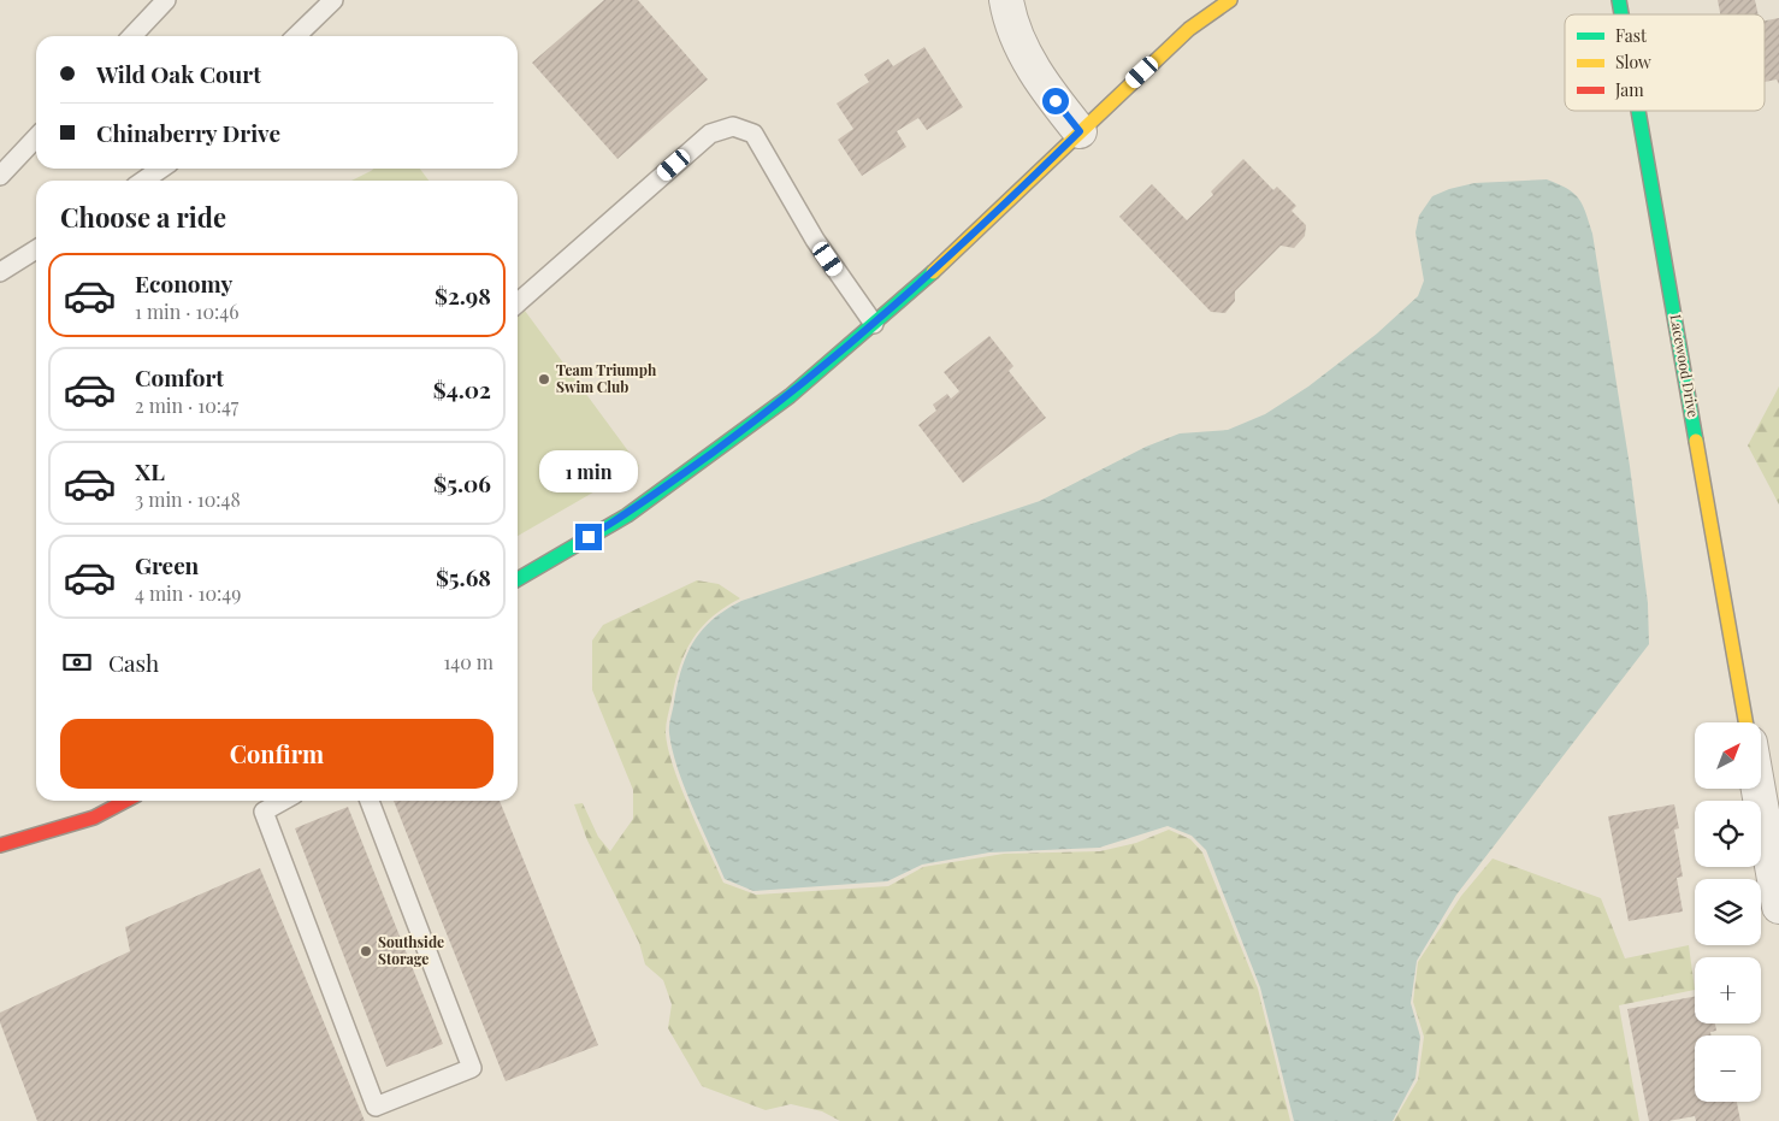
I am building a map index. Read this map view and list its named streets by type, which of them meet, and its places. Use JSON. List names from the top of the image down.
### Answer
{
  "streets": {
    "street": ["Lacewood Drive"]
  },
  "places": ["Team Triumph Swim Club", "Southside Storage"],
  "legend": ["Fast", "Slow", "Jam"],
  "north": "top right",
  "page": {
    "banner": ["Wild Oak Court", "Chinaberry Drive"],
    "heading": "Choose a ride",
    "list": [
      {
        "name": "Economy",
        "note": "1 min · 10:46",
        "value": "$2.98"
      },
      {
        "name": "Comfort",
        "note": "2 min · 10:47",
        "value": "$4.02"
      },
      {
        "name": "XL",
        "note": "3 min · 10:48",
        "value": "$5.06"
      },
      {
        "name": "Green",
        "note": "4 min · 10:49",
        "value": "$5.68"
      }
    ],
    "bubble": "1 min",
    "pay": ["Cash", "140 m"],
    "buttons": "Confirm",
    "map_buttons": ["+", "−"]
  }
}
